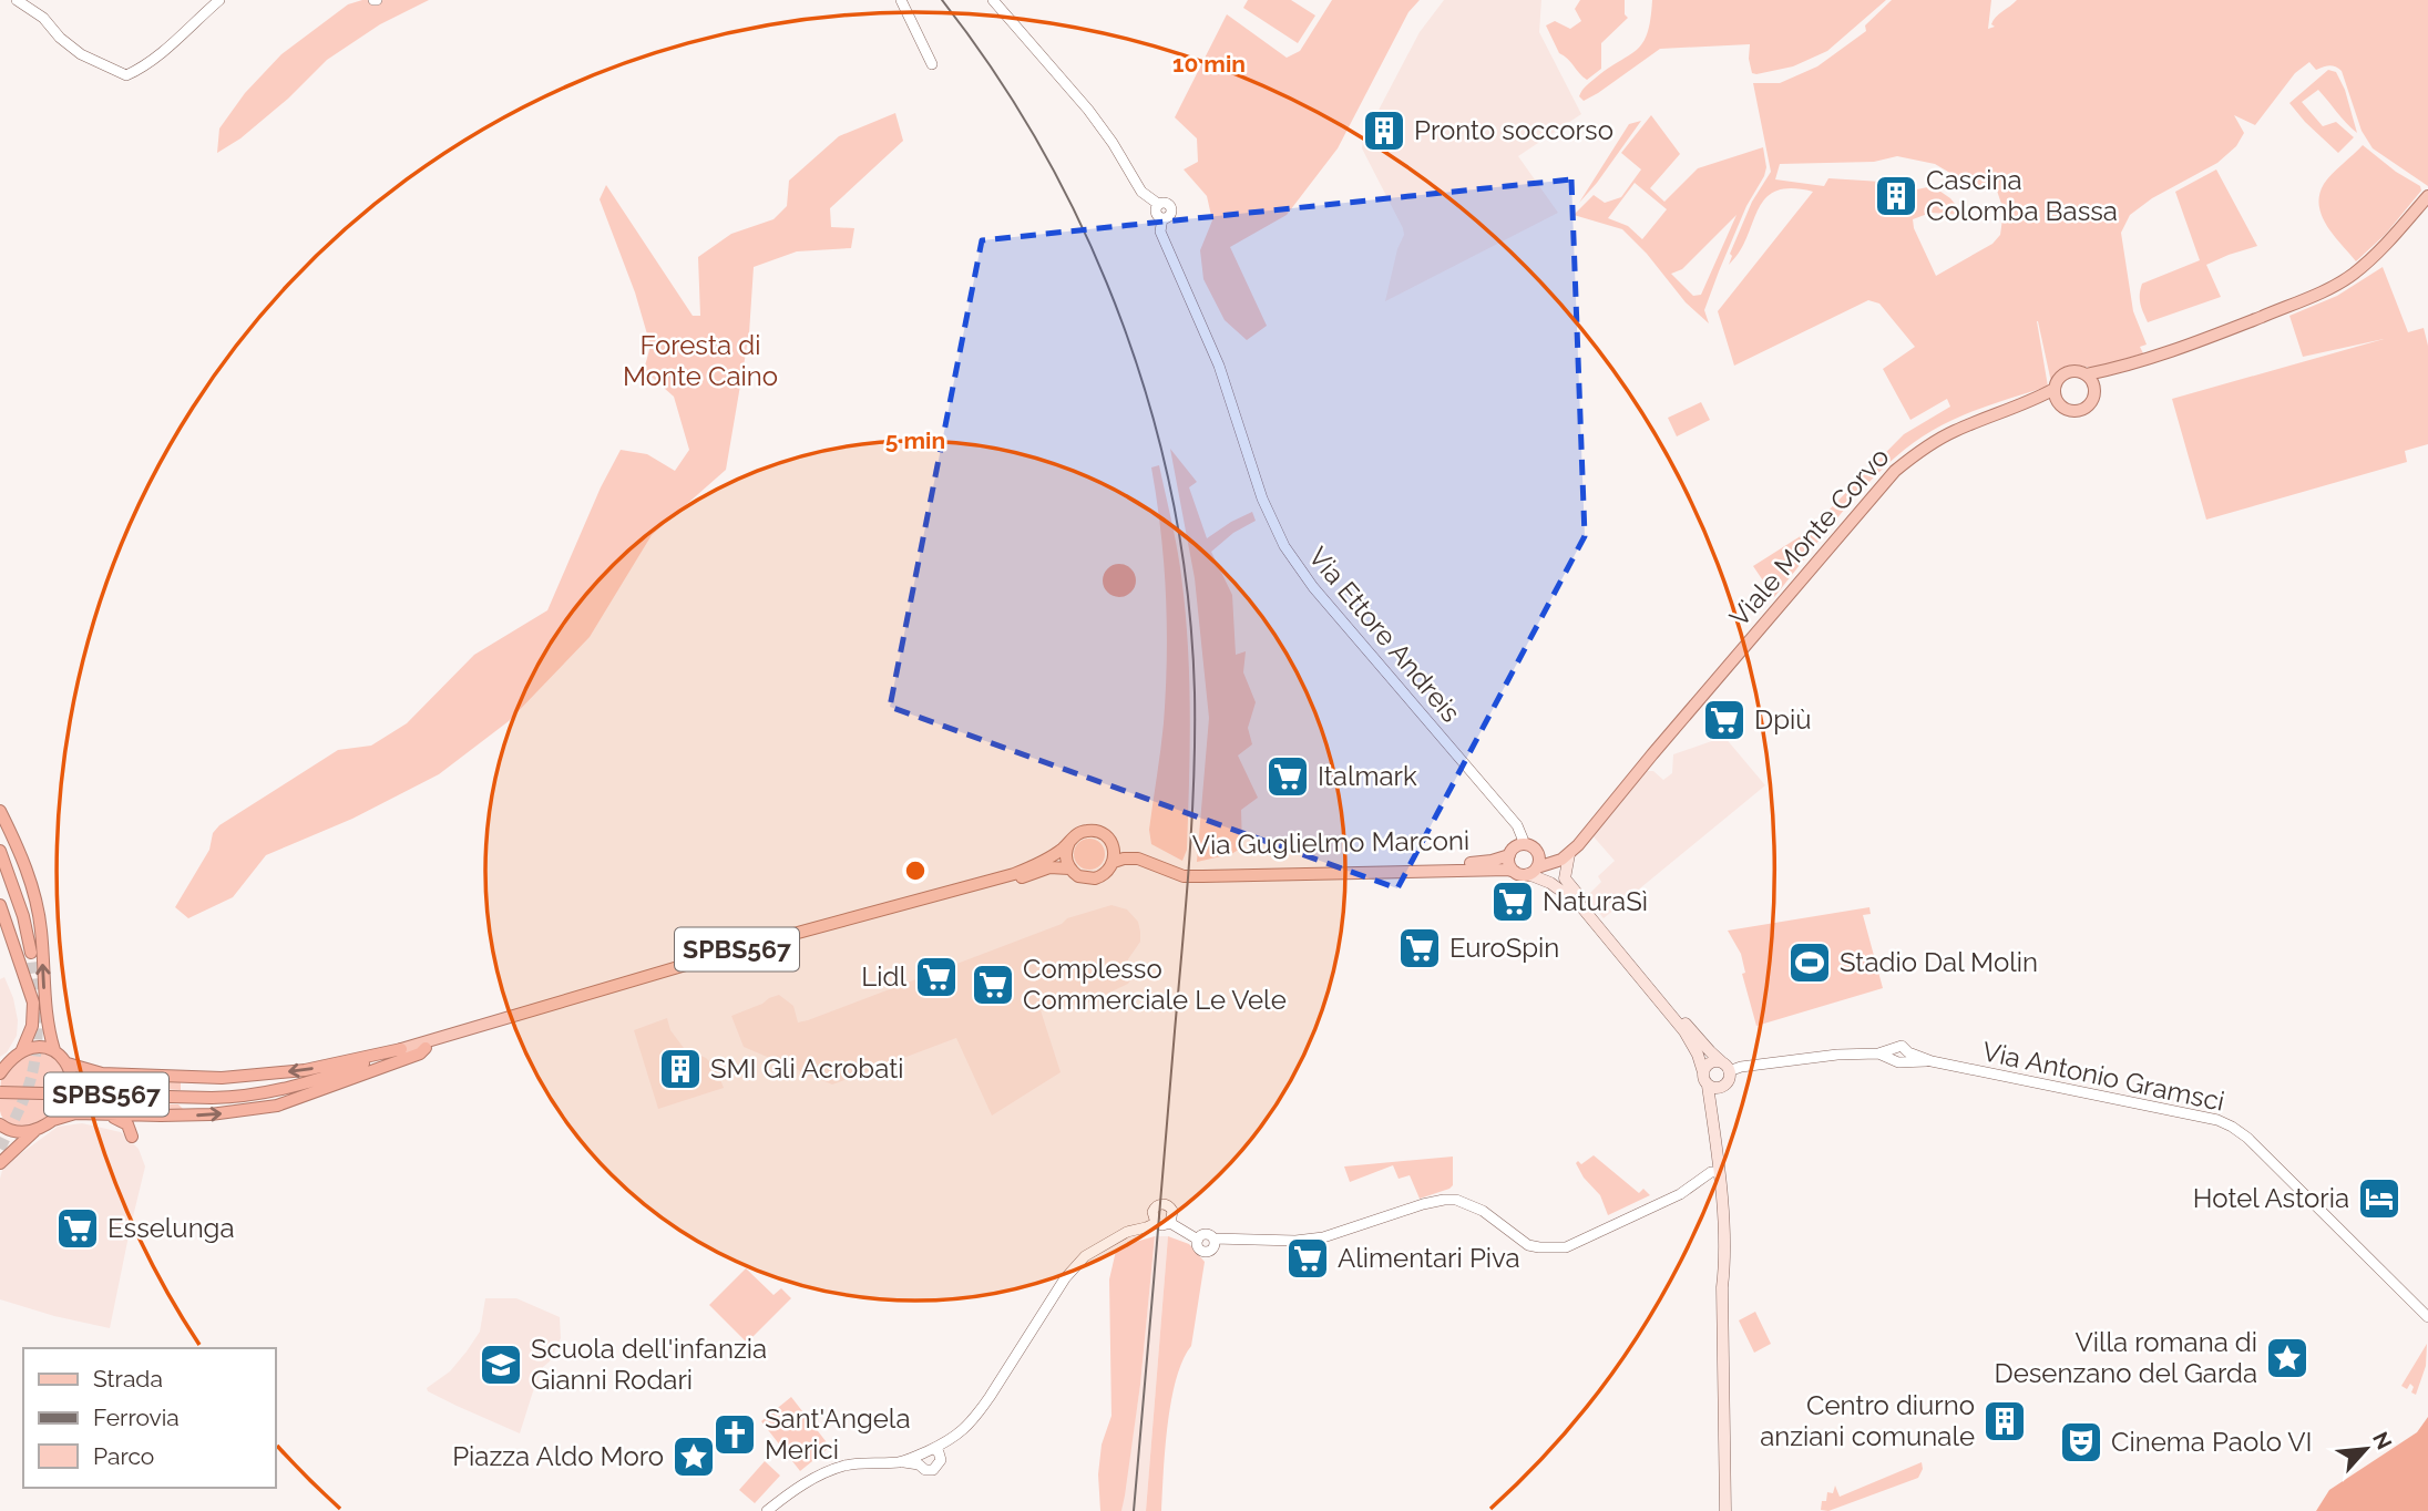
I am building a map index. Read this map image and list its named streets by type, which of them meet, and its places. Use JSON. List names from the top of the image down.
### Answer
{
  "streets": {
    "highway": ["SPBS567"],
    "main road": ["Viale Monte Corvo", "Via Guglielmo Marconi"],
    "street": ["Via Ettore Andreis", "Via Antonio Gramsci"]
  },
  "crossings": [
    ["Via Ettore Andreis", "Via Guglielmo Marconi"],
    ["Via Guglielmo Marconi", "SPBS567"]
  ],
  "parks": ["Foresta di Monte Caino"],
  "places": {
    "building": [
      "Pronto soccorso",
      "Cascina Colomba Bassa",
      "SMI Gli Acrobati",
      "Centro diurno anziani comunale"
    ],
    "supermarket": [
      "Dpiù",
      "Italmark",
      "NaturaSì",
      "EuroSpin",
      "Lidl",
      "Complesso Commerciale Le Vele",
      "Esselunga",
      "Alimentari Piva"
    ],
    "sports": ["Stadio Dal Molin"],
    "hotel": ["Hotel Astoria"],
    "place": ["Villa romana di Desenzano del Garda", "Piazza Aldo Moro"],
    "school or university": ["Scuola dell'infanzia Gianni Rodari"],
    "church": ["Sant'Angela Merici"],
    "theatre": ["Cinema Paolo VI"]
  },
  "legend": ["Strada", "Ferrovia", "Parco"],
  "north": "top right",
  "rings": ["10 min", "5 min"]
}
